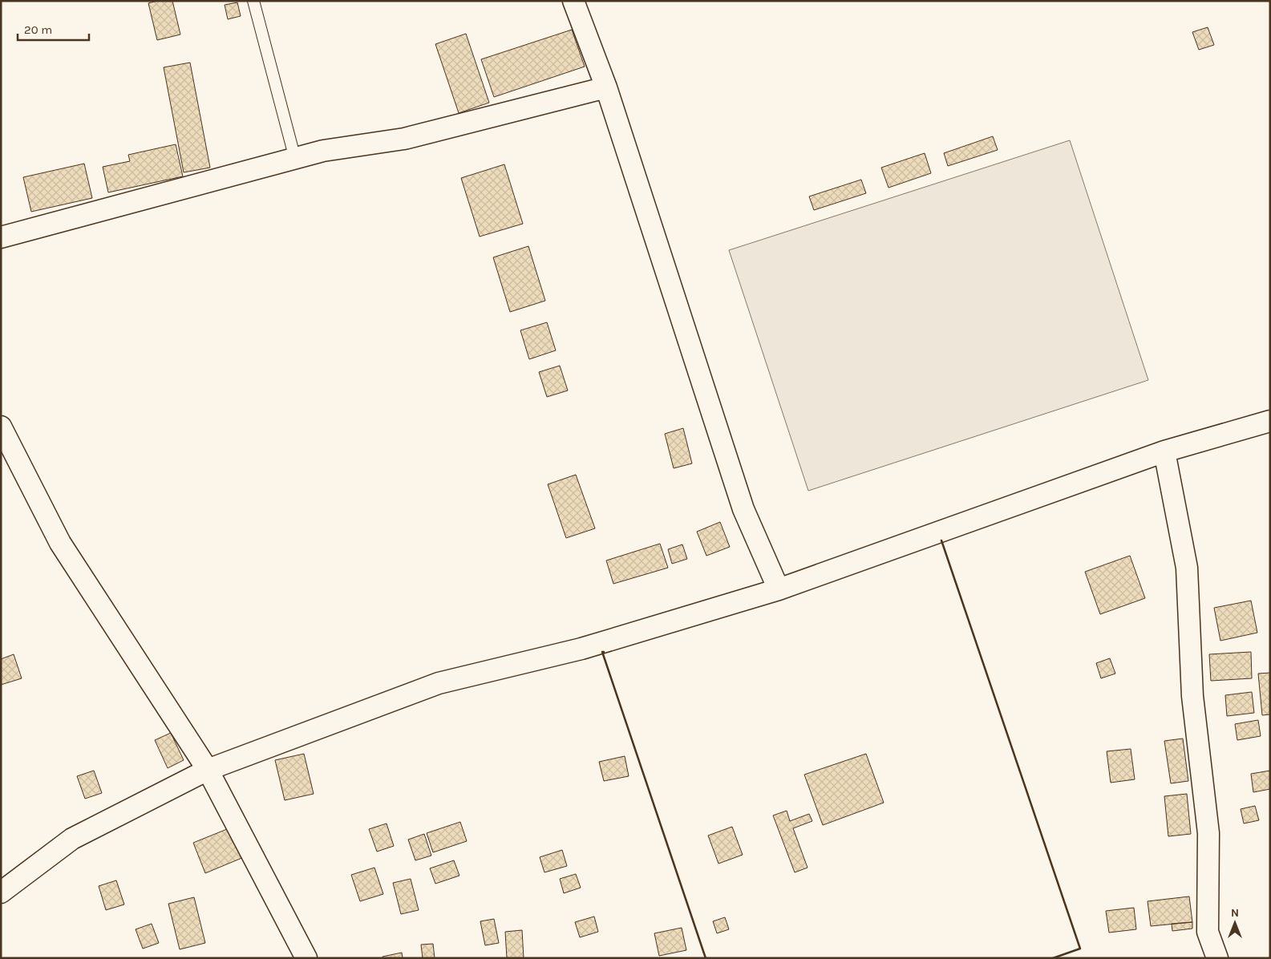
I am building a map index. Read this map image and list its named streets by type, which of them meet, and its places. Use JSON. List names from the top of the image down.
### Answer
{
  "scale_bar": "20 m",
  "north": "top"
}
